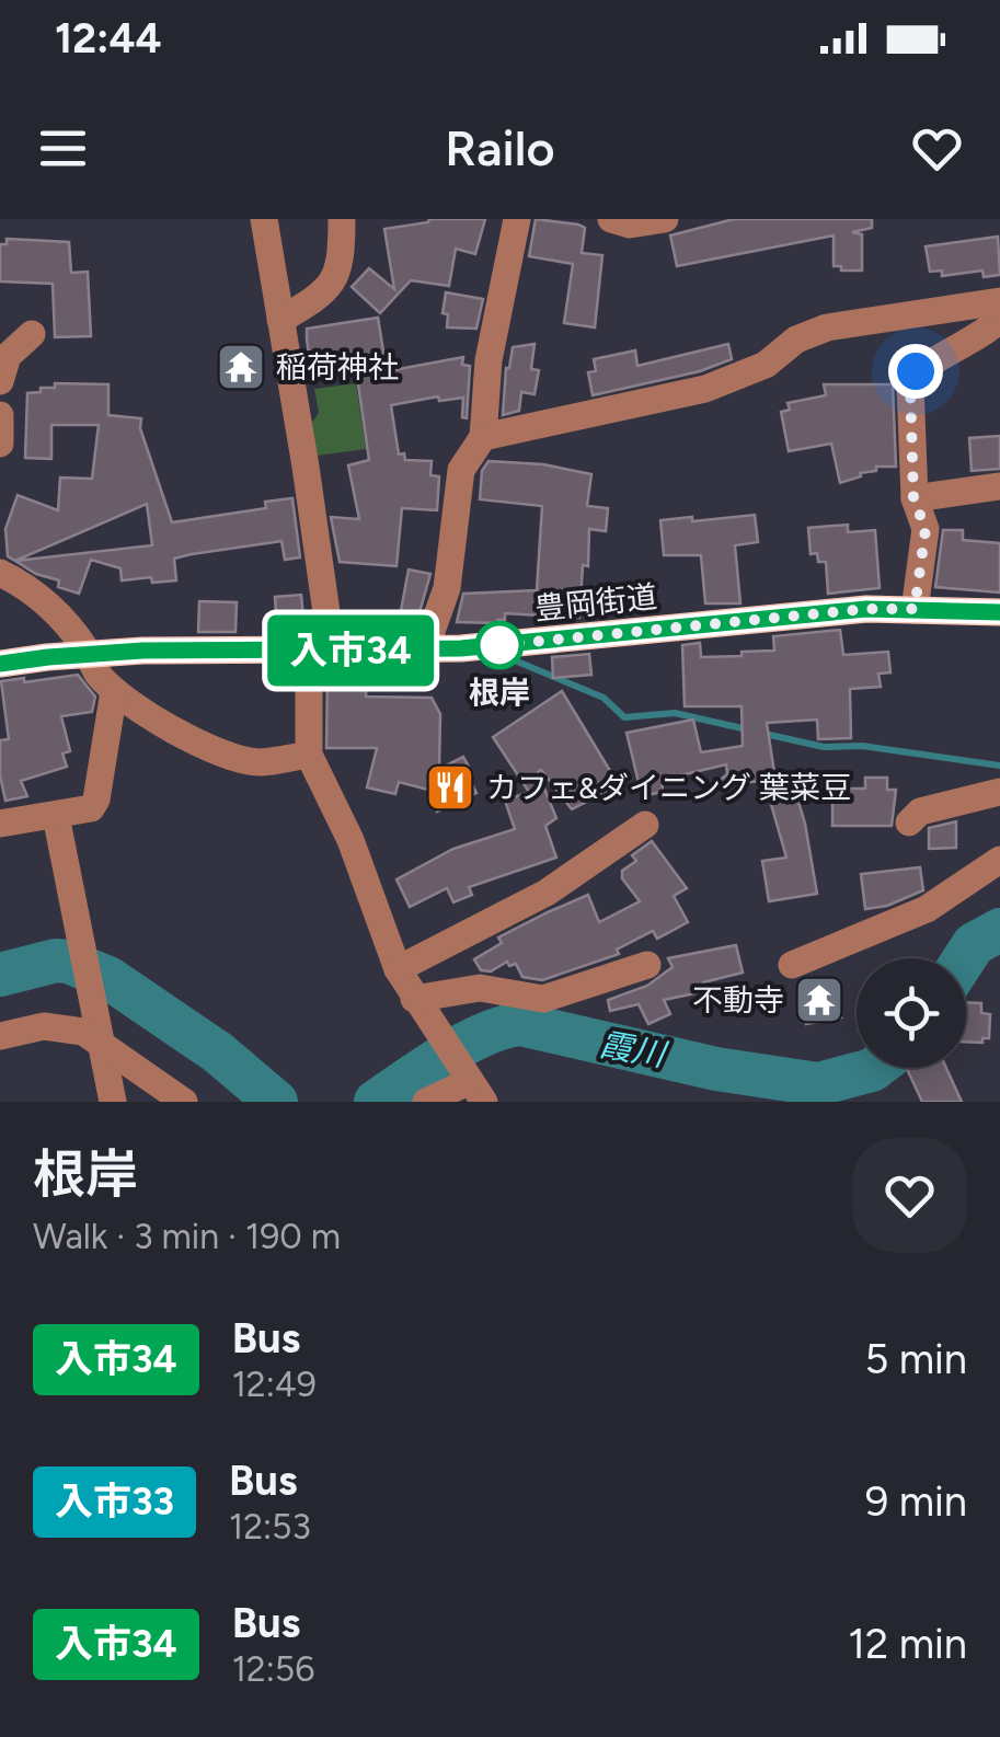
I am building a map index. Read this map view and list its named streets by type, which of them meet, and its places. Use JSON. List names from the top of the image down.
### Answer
{
  "streets": {
    "main road": ["豊岡街道"]
  },
  "water": ["霞川"],
  "places": {
    "temple": ["稲荷神社", "不動寺"],
    "other": ["根岸"],
    "restaurant": ["カフェ&ダイニング 葉菜豆"]
  },
  "lines": ["bus line 入市34"],
  "page": {
    "status": "12:44",
    "header": "Railo",
    "on_map": "入市34",
    "heading": ["根岸", "Walk · 3 min · 190 m"],
    "list": [
      {
        "mark": "入市34",
        "name": "Bus",
        "note": "12:49",
        "value": "5 min"
      },
      {
        "mark": "入市33",
        "name": "Bus",
        "note": "12:53",
        "value": "9 min"
      },
      {
        "mark": "入市34",
        "name": "Bus",
        "note": "12:56",
        "value": "12 min"
      }
    ]
  }
}
